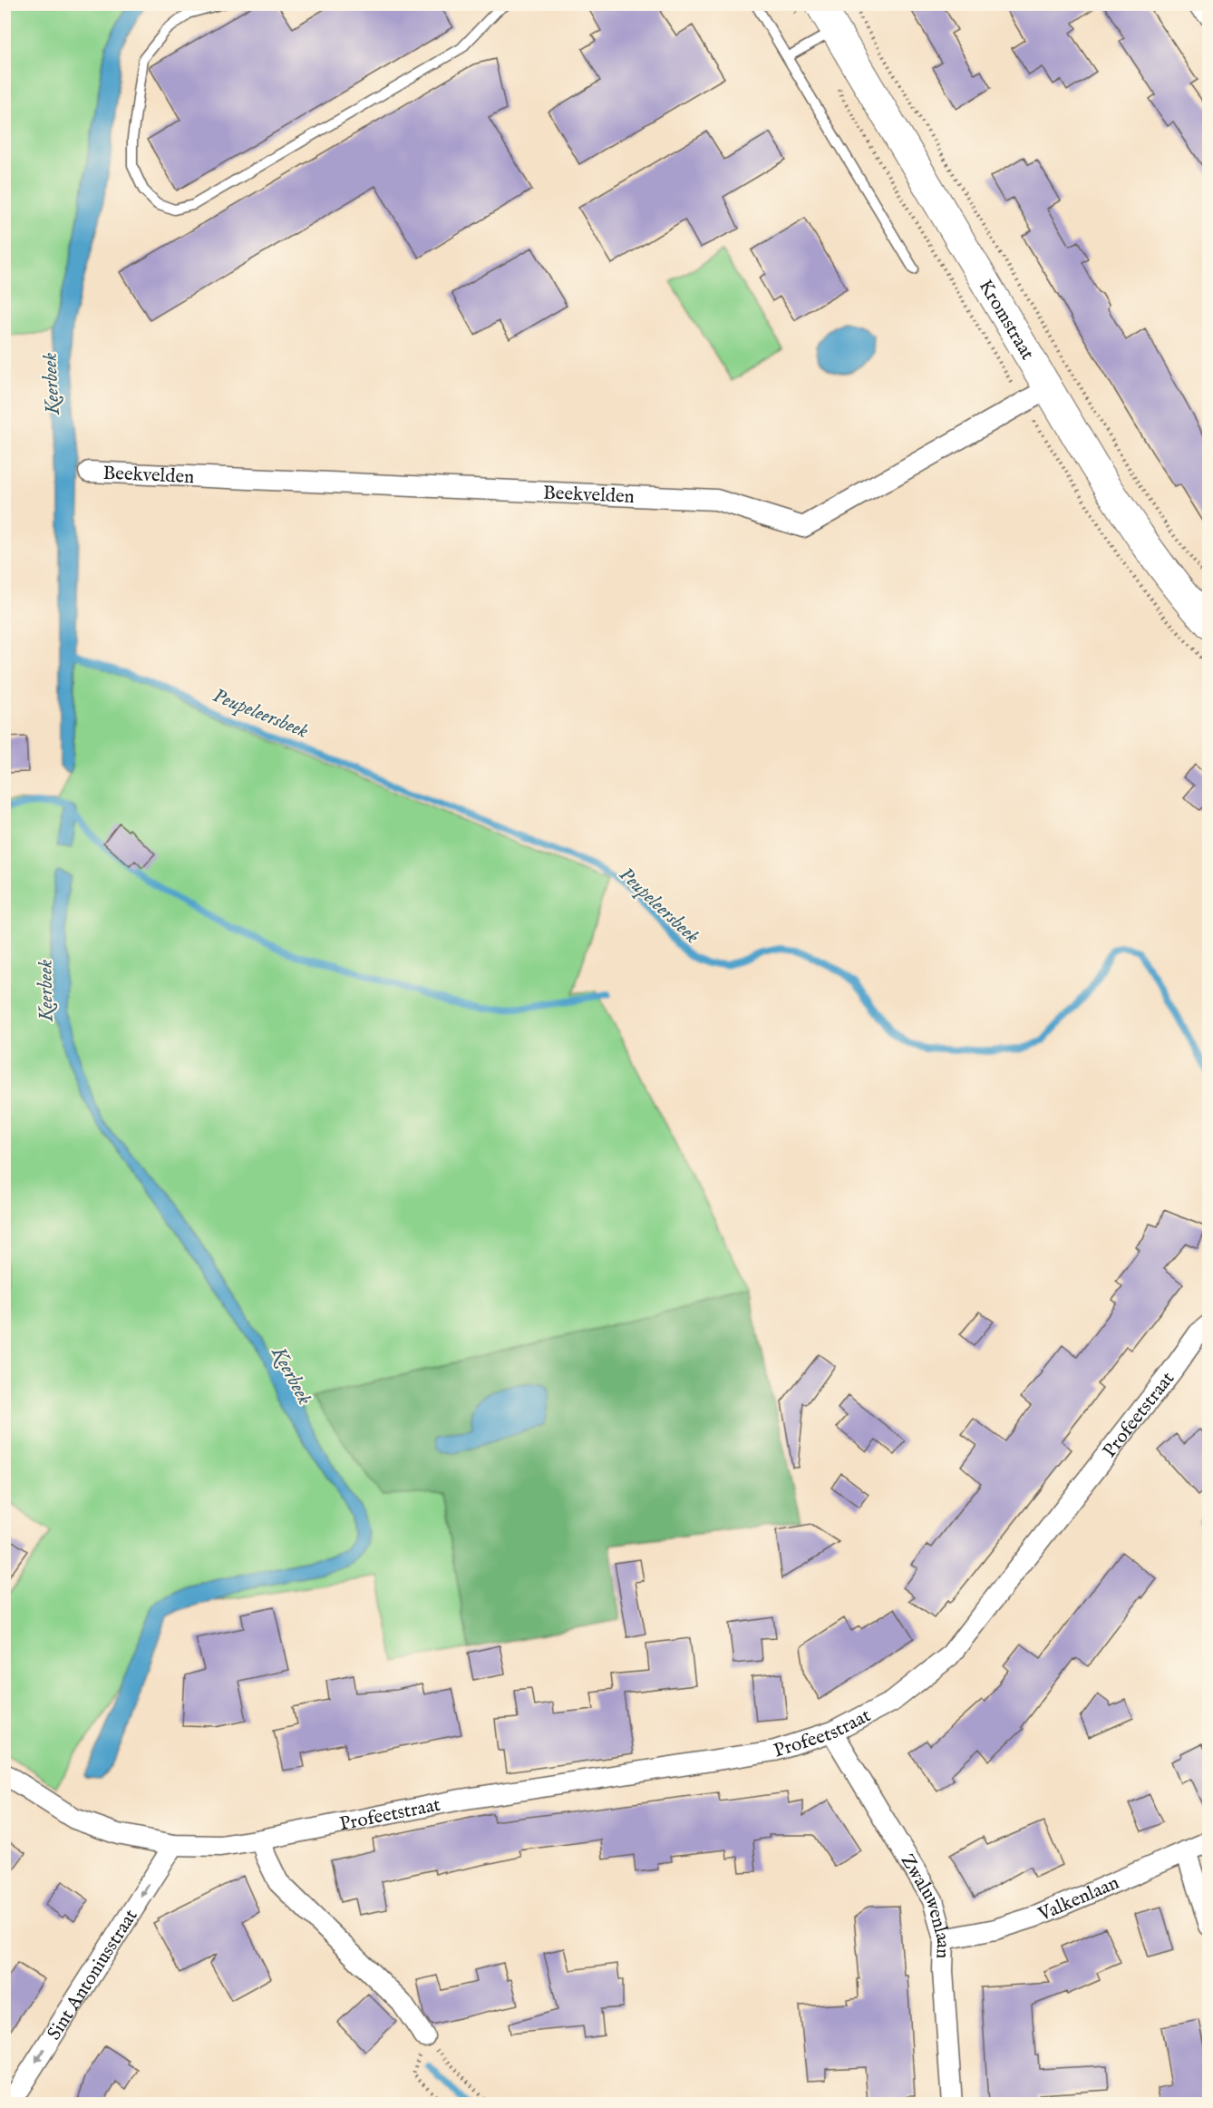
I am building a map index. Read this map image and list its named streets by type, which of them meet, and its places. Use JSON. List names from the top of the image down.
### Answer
{
  "streets": {
    "main road": ["Kromstraat"],
    "street": [
      "Beekvelden",
      "Profeetstraat",
      "Valkenlaan",
      "Zwaluwenlaan",
      "Sint Antoniusstraat"
    ]
  },
  "crossings": [
    ["Kromstraat", "Beekvelden"],
    ["Profeetstraat", "Zwaluwenlaan"],
    ["Profeetstraat", "Sint Antoniusstraat"],
    ["Valkenlaan", "Zwaluwenlaan"]
  ],
  "one_way": ["Sint Antoniusstraat"],
  "water": ["Keerbeek", "Peupeleersbeek"]
}
